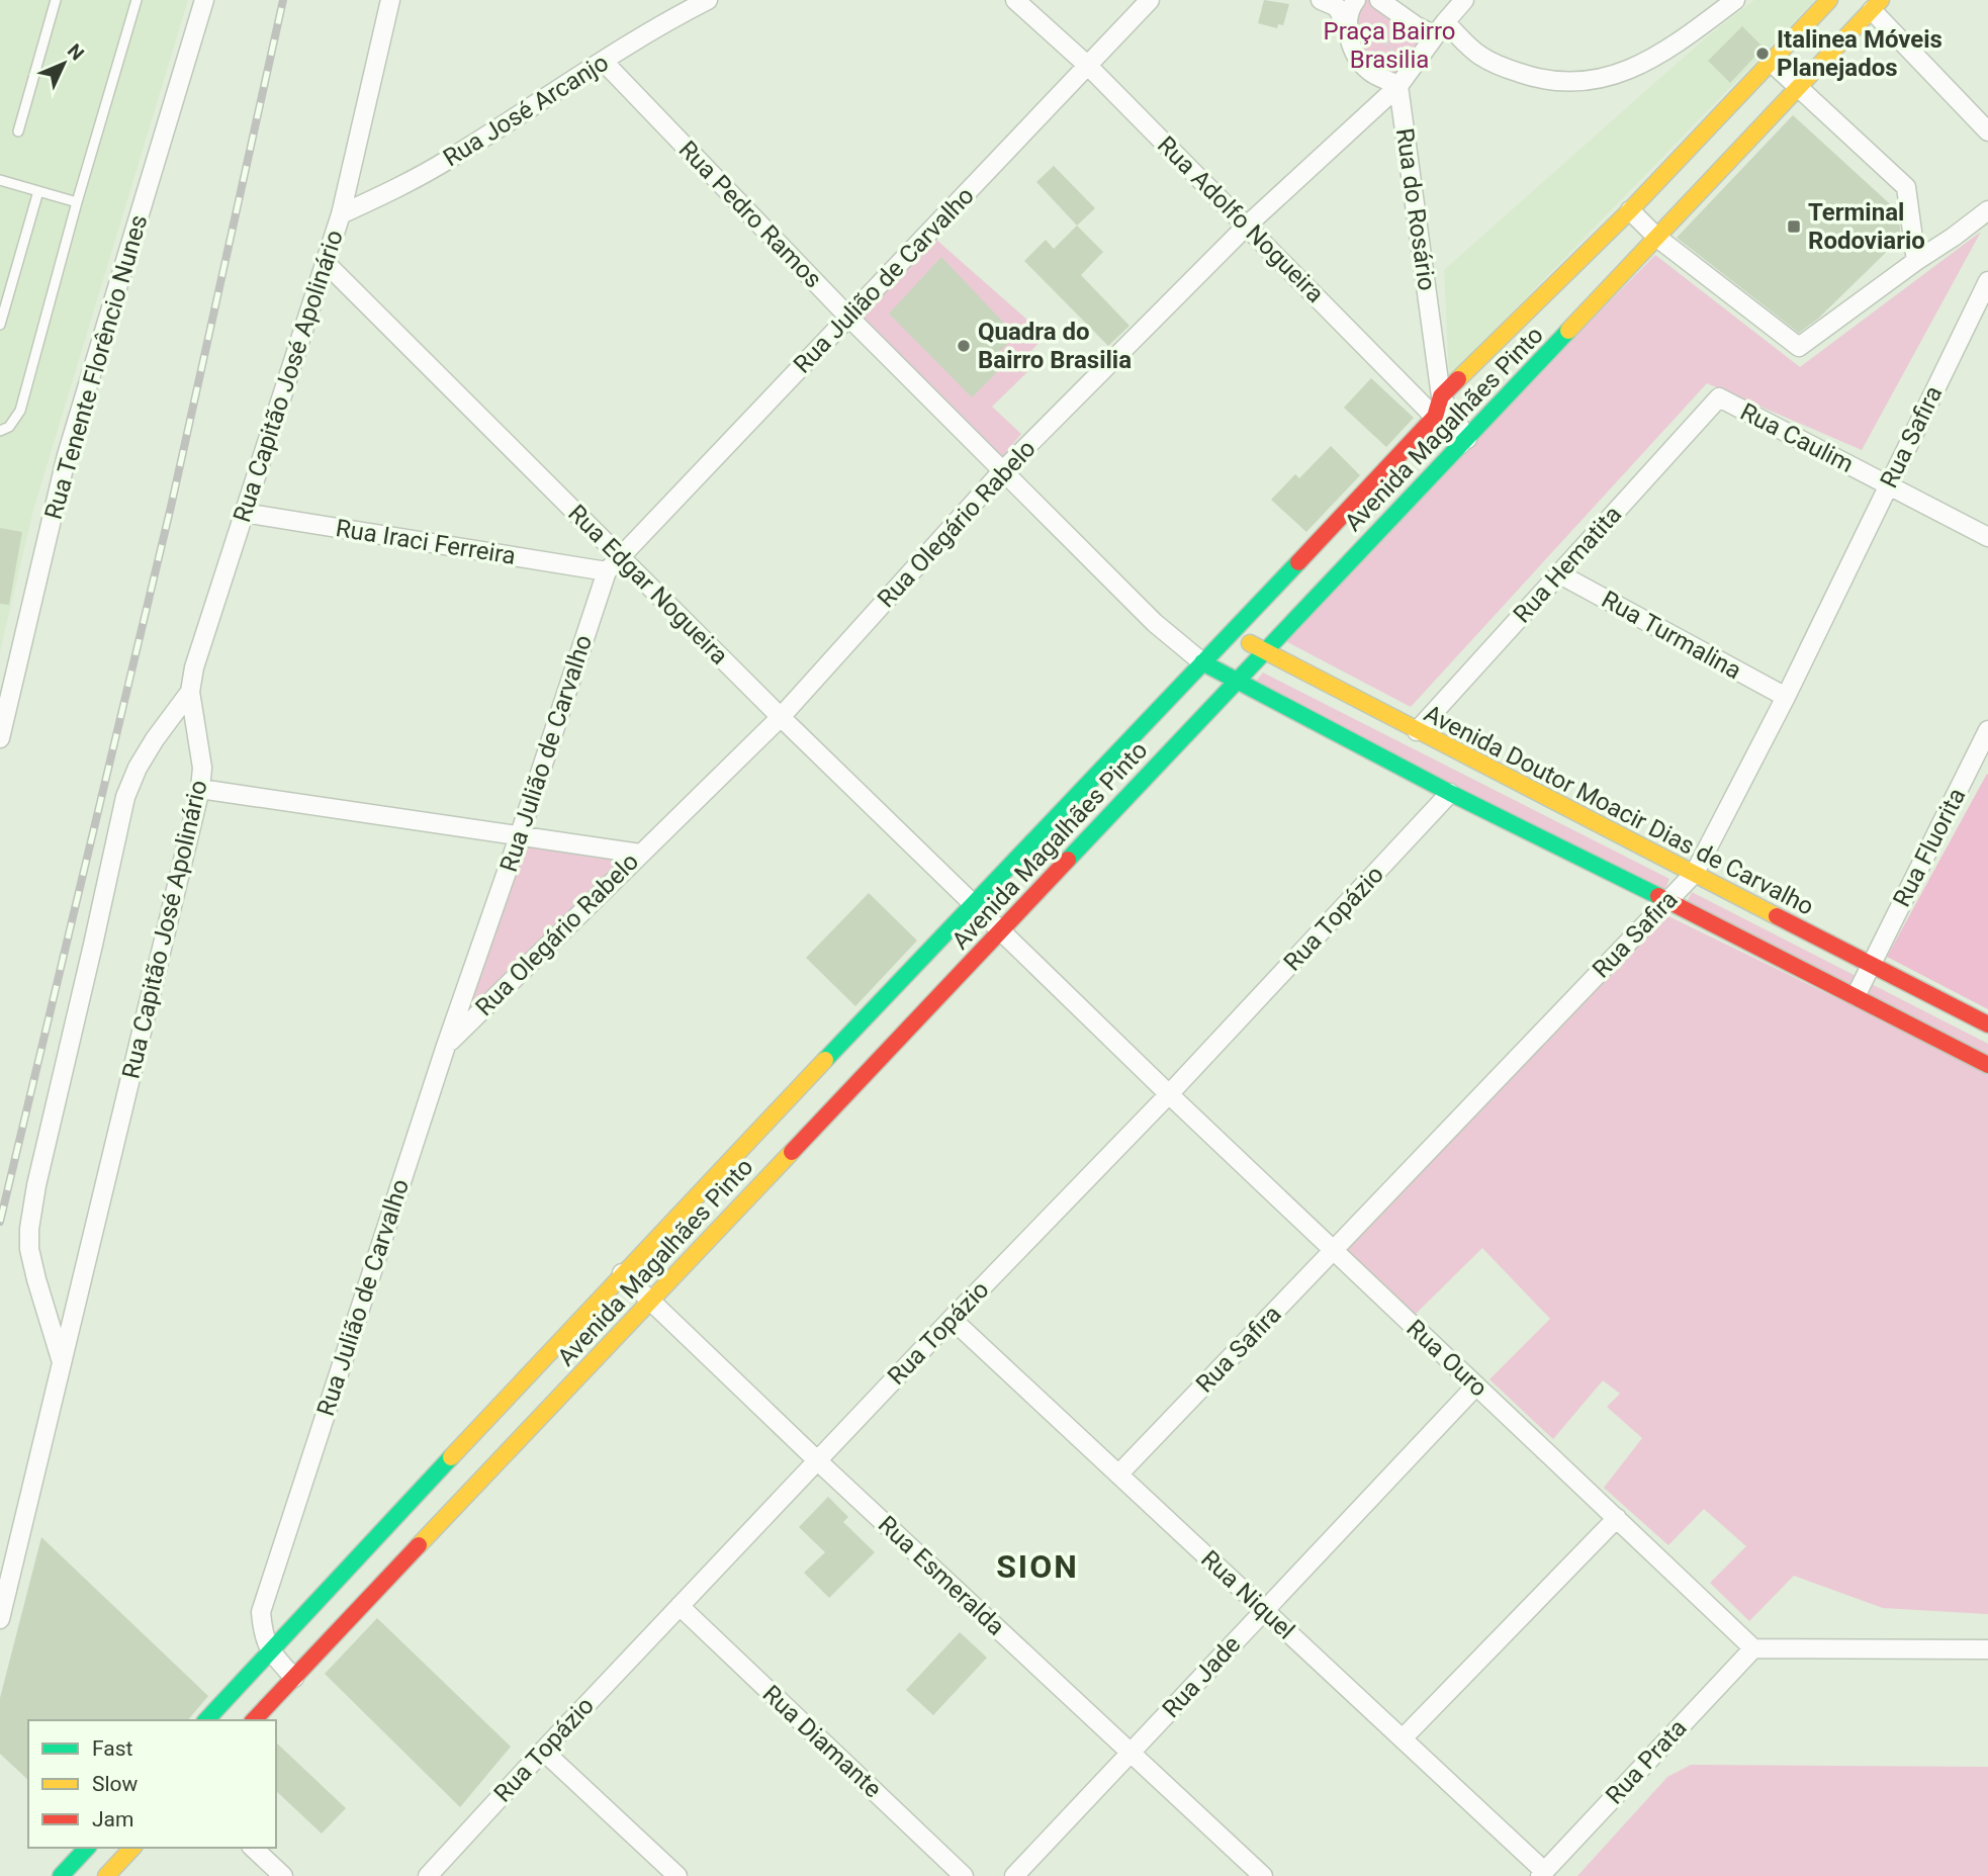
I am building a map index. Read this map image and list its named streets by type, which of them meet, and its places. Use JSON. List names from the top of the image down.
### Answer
{
  "streets": {
    "main road": ["Avenida Magalhães Pinto", "Avenida Doutor Moacir Dias de Carvalho"],
    "street": [
      "Rua José Arcanjo",
      "Rua do Rosário",
      "Rua Pedro Ramos",
      "Rua Adolfo Nogueira",
      "Rua Julião de Carvalho",
      "Rua Tenente Florêncio Nunes",
      "Rua Capitão José Apolinário",
      "Rua Safira",
      "Rua Caulim",
      "Rua Olegário Rabelo",
      "Rua Iraci Ferreira",
      "Rua Hematita",
      "Rua Edgar Nogueira",
      "Rua Turmalina",
      "Rua Fluorita",
      "Rua Topázio",
      "Rua Ouro",
      "Rua Esmeralda",
      "Rua Niquel",
      "Rua Jade",
      "Rua Diamante",
      "Rua Prata"
    ]
  },
  "crossings": [
    ["Rua José Arcanjo", "Rua Pedro Ramos"],
    ["Rua José Arcanjo", "Rua Capitão José Apolinário"],
    ["Rua do Rosário", "Rua Adolfo Nogueira"],
    ["Rua do Rosário", "Avenida Magalhães Pinto"],
    ["Rua do Rosário", "Rua Olegário Rabelo"],
    ["Rua Pedro Ramos", "Rua Julião de Carvalho"],
    ["Rua Pedro Ramos", "Avenida Magalhães Pinto"],
    ["Rua Pedro Ramos", "Rua Olegário Rabelo"],
    ["Rua Adolfo Nogueira", "Rua Julião de Carvalho"],
    ["Rua Adolfo Nogueira", "Avenida Magalhães Pinto"],
    ["Rua Adolfo Nogueira", "Rua Olegário Rabelo"],
    ["Rua Julião de Carvalho", "Avenida Magalhães Pinto"],
    ["Rua Julião de Carvalho", "Rua Olegário Rabelo"],
    ["Rua Julião de Carvalho", "Rua Iraci Ferreira"],
    ["Rua Julião de Carvalho", "Rua Edgar Nogueira"],
    ["Rua Capitão José Apolinário", "Rua Iraci Ferreira"],
    ["Rua Capitão José Apolinário", "Rua Edgar Nogueira"],
    ["Avenida Magalhães Pinto", "Rua Edgar Nogueira"],
    ["Avenida Magalhães Pinto", "Avenida Doutor Moacir Dias de Carvalho"],
    ["Avenida Magalhães Pinto", "Rua Ouro"],
    ["Avenida Magalhães Pinto", "Rua Esmeralda"],
    ["Rua Safira", "Rua Caulim"],
    ["Rua Safira", "Rua Turmalina"],
    ["Rua Safira", "Avenida Doutor Moacir Dias de Carvalho"],
    ["Rua Safira", "Rua Ouro"],
    ["Rua Safira", "Rua Niquel"],
    ["Rua Caulim", "Rua Hematita"],
    ["Rua Olegário Rabelo", "Rua Edgar Nogueira"],
    ["Rua Hematita", "Rua Turmalina"],
    ["Rua Hematita", "Avenida Doutor Moacir Dias de Carvalho"],
    ["Rua Edgar Nogueira", "Rua Ouro"],
    ["Avenida Doutor Moacir Dias de Carvalho", "Rua Fluorita"],
    ["Rua Topázio", "Rua Ouro"],
    ["Rua Topázio", "Rua Esmeralda"],
    ["Rua Topázio", "Rua Niquel"],
    ["Rua Topázio", "Rua Diamante"],
    ["Rua Ouro", "Rua Jade"],
    ["Rua Ouro", "Rua Prata"],
    ["Rua Esmeralda", "Rua Jade"],
    ["Rua Niquel", "Rua Jade"],
    ["Rua Niquel", "Rua Prata"]
  ],
  "districts": ["SION"],
  "parks": ["Praça Bairro Brasilia"],
  "places": {
    "other": ["Italinea Móveis Planejados", "Quadra do Bairro Brasilia"],
    "transit": ["Terminal Rodoviario"]
  },
  "legend": ["Fast", "Slow", "Jam"],
  "north": "top right"
}
